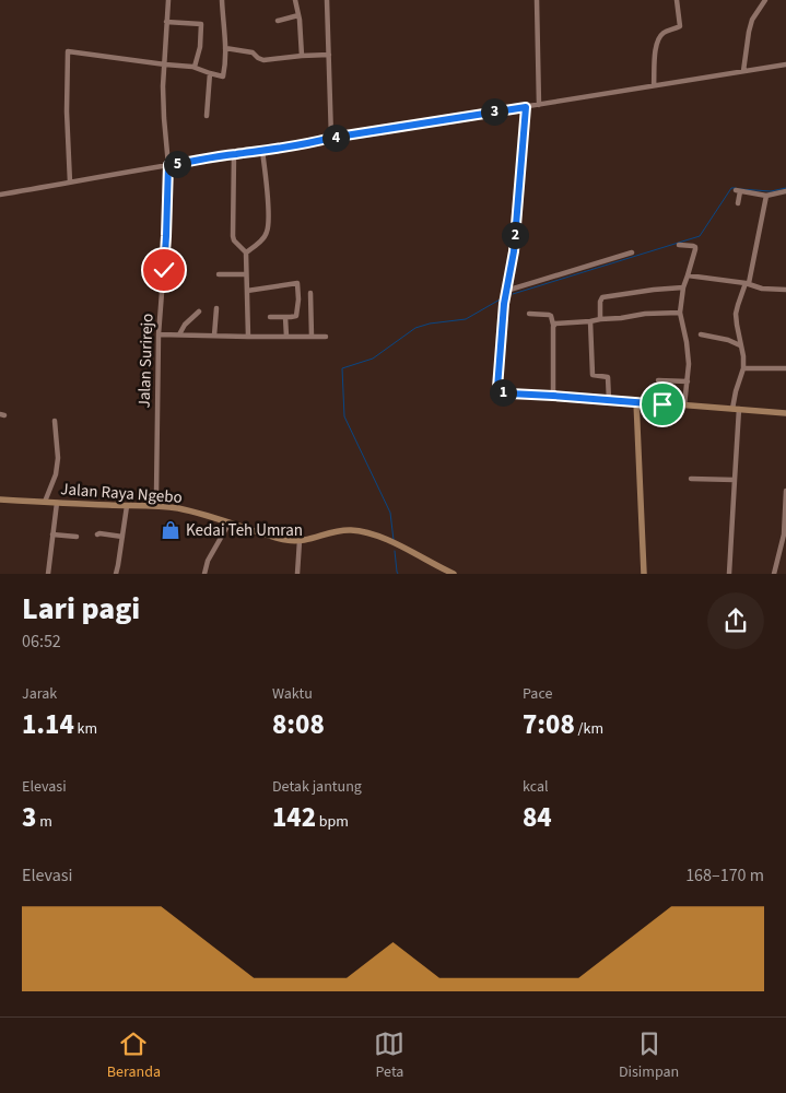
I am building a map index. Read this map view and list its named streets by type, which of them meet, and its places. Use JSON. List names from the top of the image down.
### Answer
{
  "streets": {
    "street": ["Jalan Surirejo", "Jalan Raya Ngebo"]
  },
  "crossings": [
    ["Jalan Surirejo", "Jalan Raya Ngebo"]
  ],
  "places": {
    "shop": ["Kedai Teh Umran"]
  },
  "page": {
    "pins": [
      "3",
      "4",
      "5",
      "2",
      "1"
    ],
    "heading": ["Lari pagi", "06:52"],
    "stats": [
      ["Jarak", "1.14 km"],
      ["Waktu", "8:08"],
      ["Pace", "7:08 /km"],
      ["Elevasi", "3 m"],
      ["Detak jantung", "142 bpm"],
      ["kcal", "84"]
    ],
    "chart": ["Elevasi", "168–170 m"],
    "tabs": ["Beranda", "Peta", "Disimpan"]
  }
}
